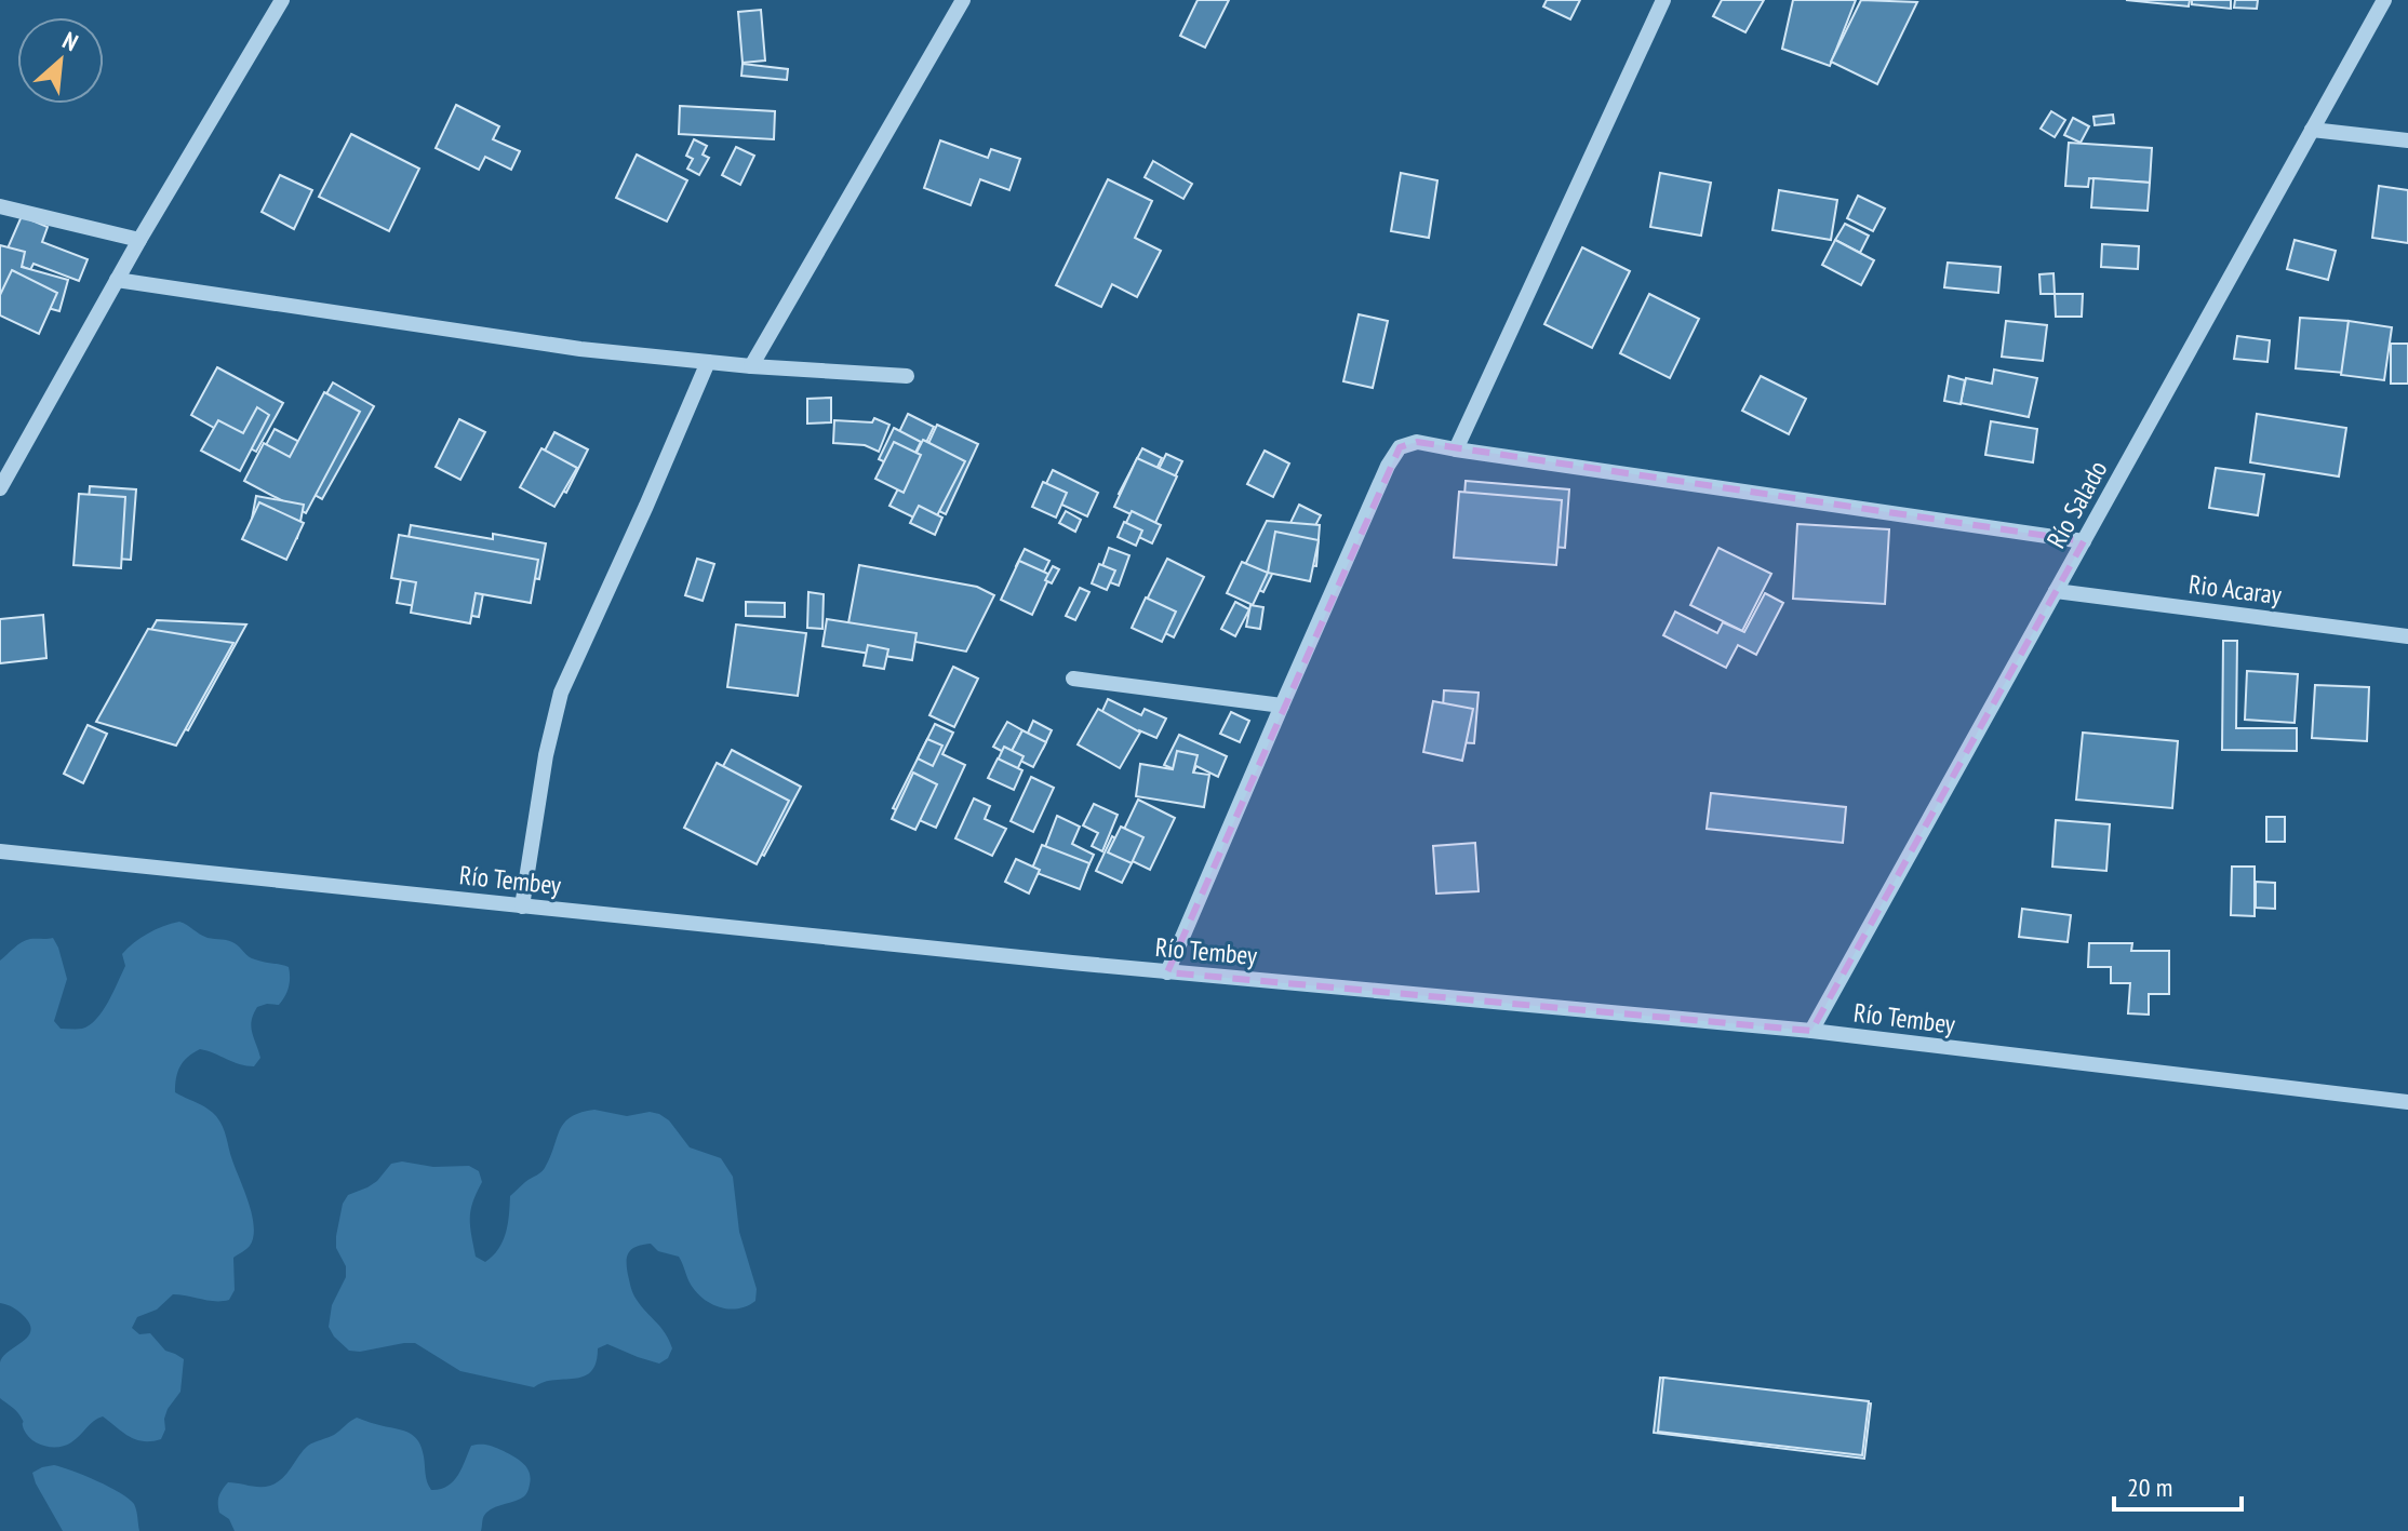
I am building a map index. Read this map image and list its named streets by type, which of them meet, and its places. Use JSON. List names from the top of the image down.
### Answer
{
  "streets": {
    "street": ["Río Salado", "Rio Acaray", "Río Tembey"]
  },
  "crossings": [
    ["Río Salado", "Rio Acaray"],
    ["Río Salado", "Río Tembey"]
  ],
  "scale_bar": "20 m",
  "north": "top right"
}
